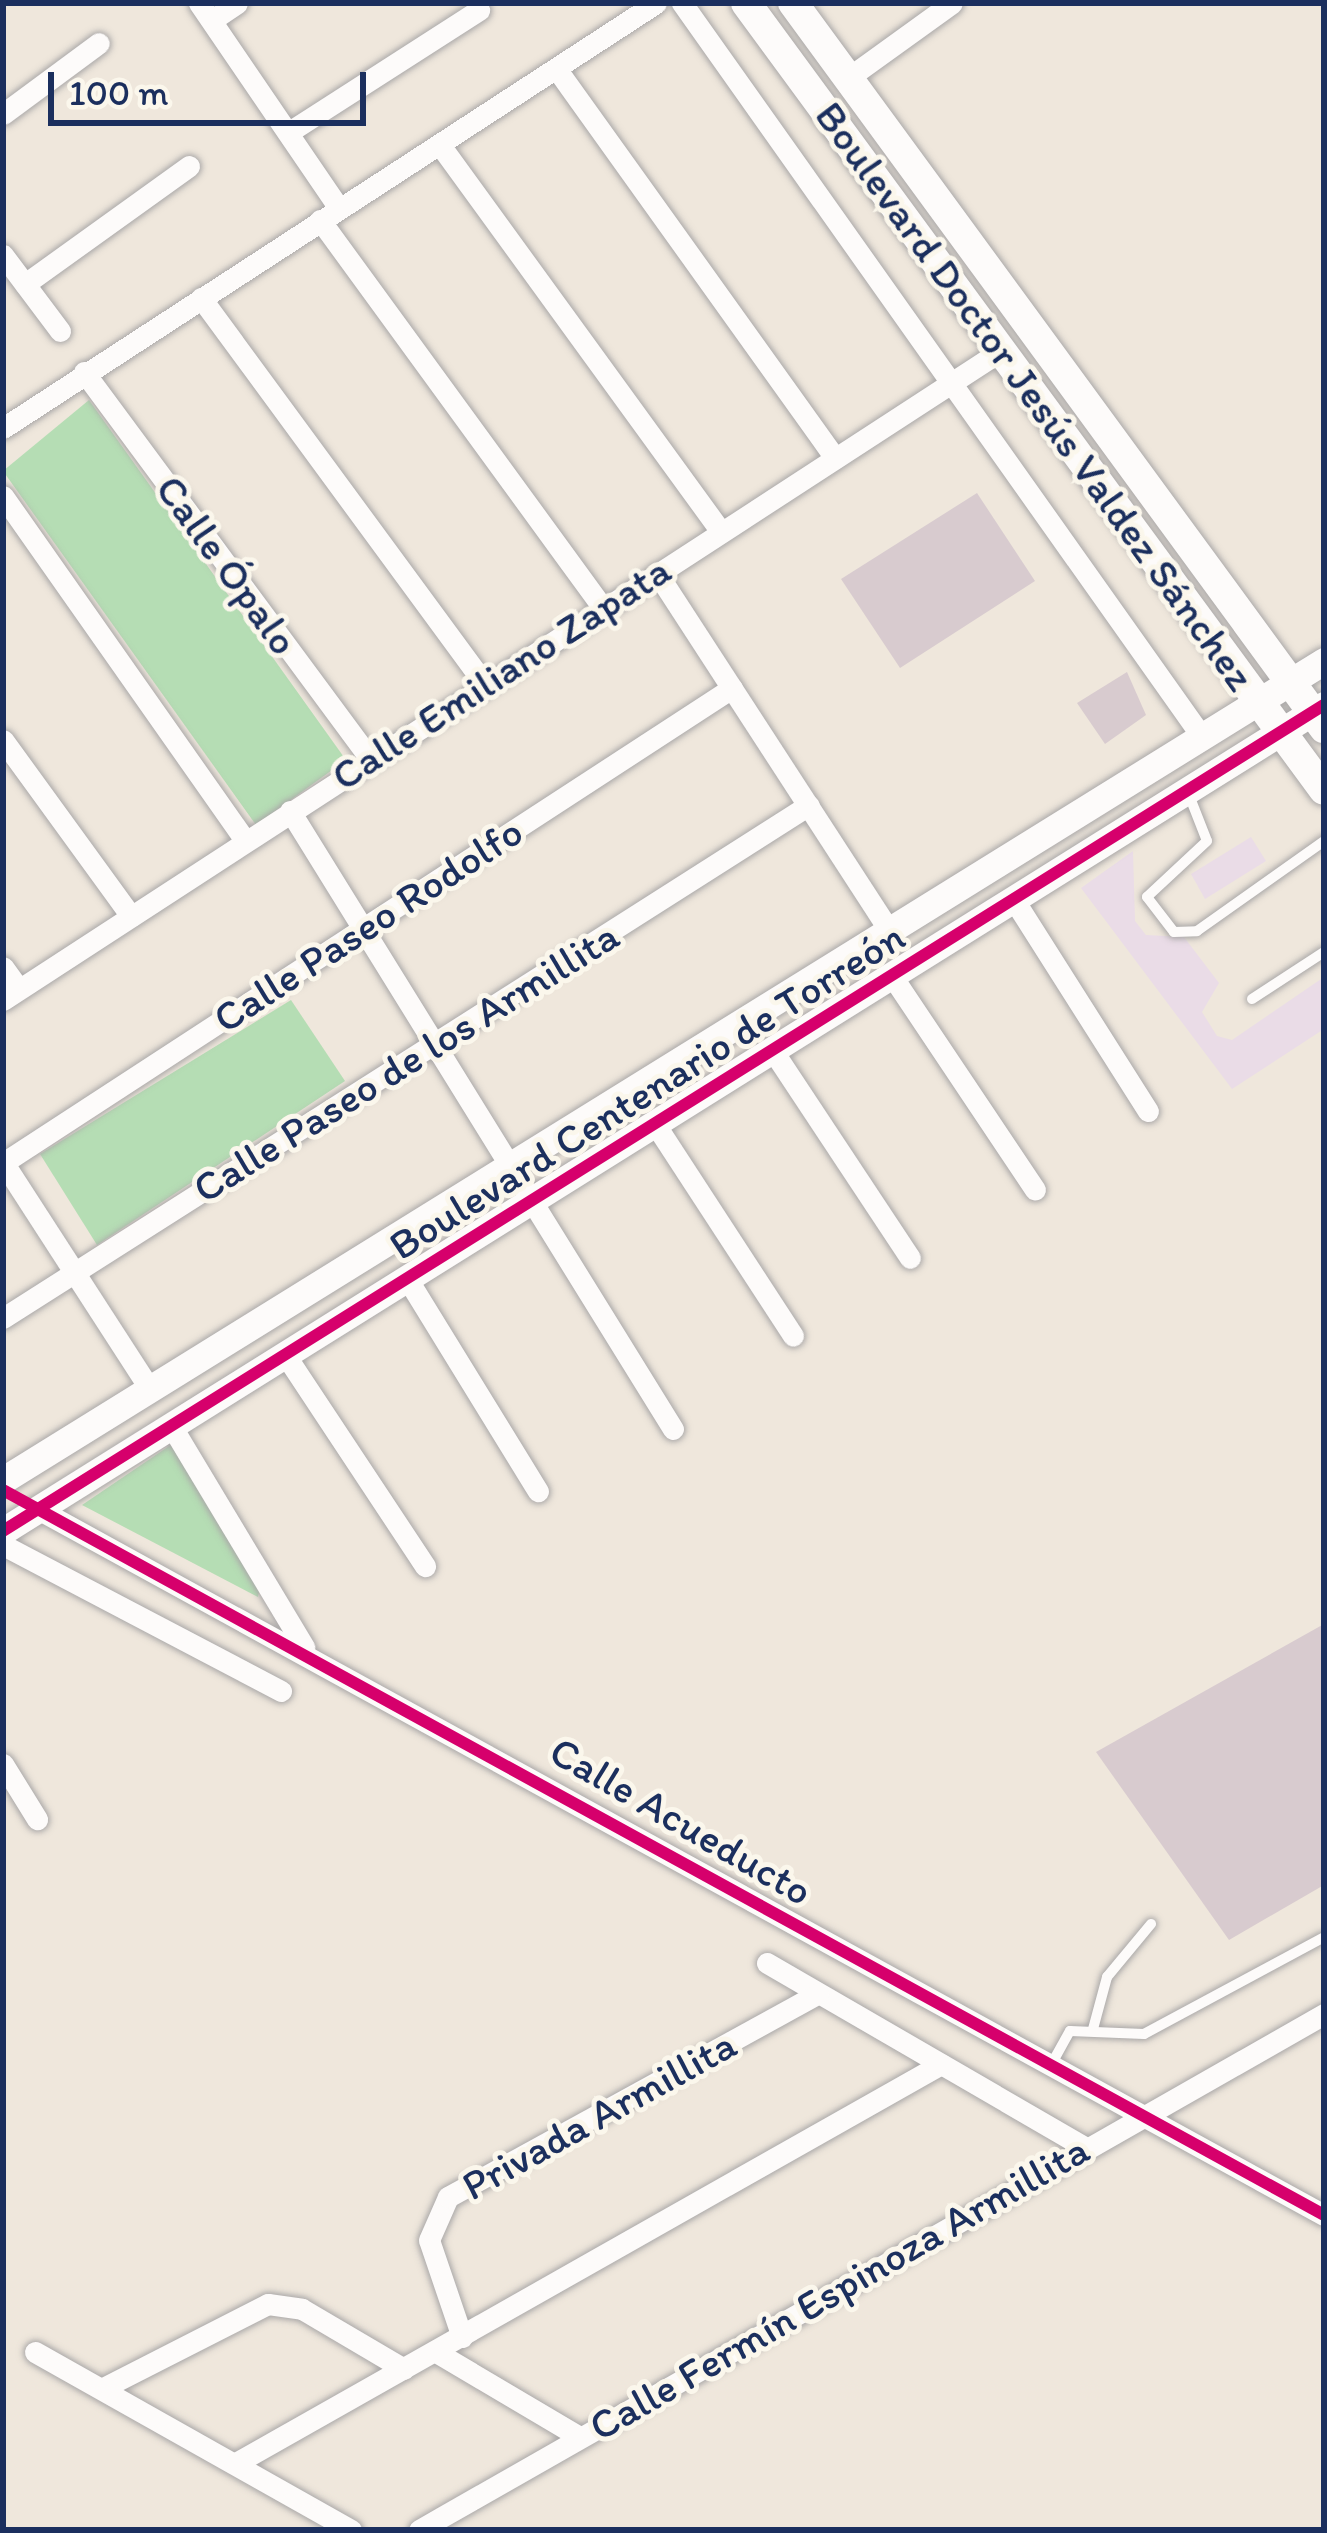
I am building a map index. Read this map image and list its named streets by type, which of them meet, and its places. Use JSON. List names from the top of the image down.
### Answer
{
  "streets": {
    "main road": ["Boulevard Doctor Jesús Valdez Sánchez"],
    "street": [
      "Calle Ópalo",
      "Calle Emiliano Zapata",
      "Calle Paseo Rodolfo",
      "Calle Paseo de los Armillita",
      "Boulevard Centenario de Torreón",
      "Calle Acueducto",
      "Privada Armillita",
      "Calle Fermín Espinoza Armillita"
    ]
  },
  "crossings": [
    ["Boulevard Doctor Jesús Valdez Sánchez", "Calle Emiliano Zapata"],
    ["Boulevard Doctor Jesús Valdez Sánchez", "Boulevard Centenario de Torreón"],
    ["Calle Ópalo", "Calle Emiliano Zapata"],
    ["Boulevard Centenario de Torreón", "Calle Acueducto"],
    ["Calle Acueducto", "Privada Armillita"],
    ["Calle Acueducto", "Calle Fermín Espinoza Armillita"]
  ],
  "scale_bar": "100 m"
}
